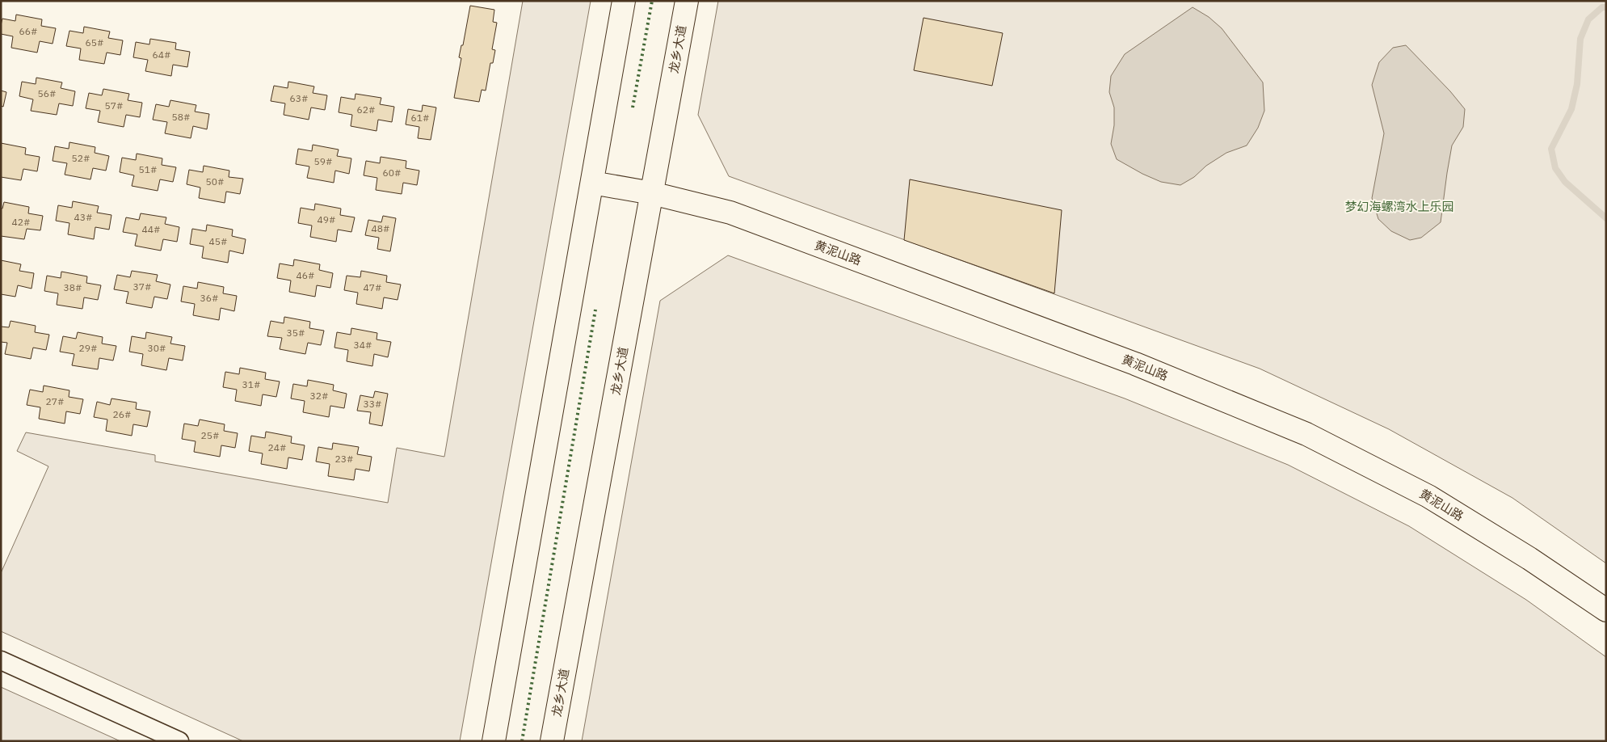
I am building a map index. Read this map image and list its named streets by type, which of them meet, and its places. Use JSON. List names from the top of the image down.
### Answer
{
  "streets": {
    "main road": ["龙乡大道", "黄泥山路"]
  },
  "crossings": [
    ["龙乡大道", "黄泥山路"]
  ],
  "parks": ["梦幻海螺湾水上乐园"],
  "house_numbers": [
    "66#",
    "65#",
    "64#",
    "56#",
    "63#",
    "57#",
    "62#",
    "58#",
    "61#",
    "52#",
    "59#",
    "51#",
    "60#",
    "50#",
    "43#",
    "49#",
    "42#",
    "48#",
    "44#",
    "45#",
    "46#",
    "37#",
    "38#",
    "47#",
    "36#",
    "35#",
    "34#",
    "29#",
    "30#",
    "31#",
    "32#",
    "27#",
    "33#",
    "26#",
    "25#",
    "24#",
    "23#"
  ]
}
